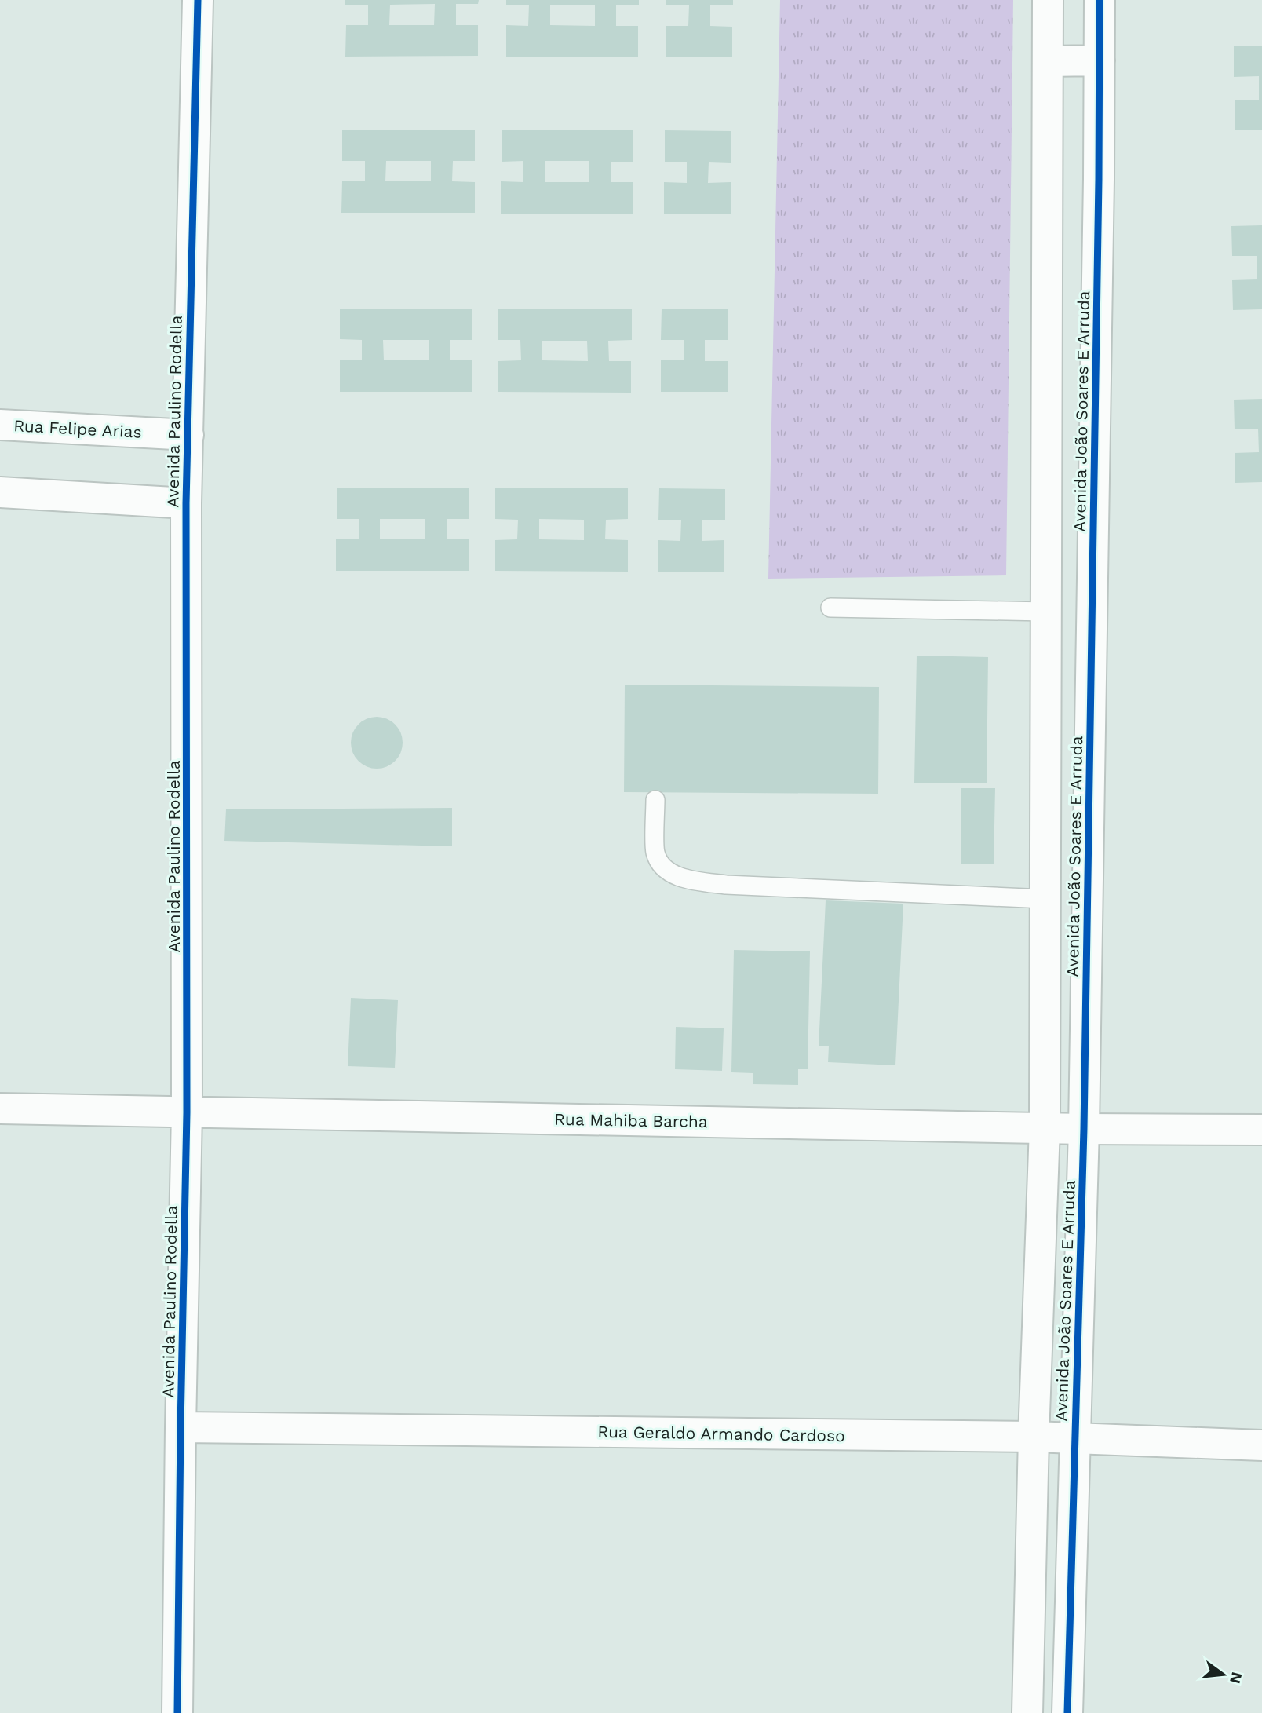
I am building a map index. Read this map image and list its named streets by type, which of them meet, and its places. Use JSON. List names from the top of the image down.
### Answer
{
  "streets": {
    "street": [
      "Avenida Paulino Rodella",
      "Avenida João Soares E Arruda",
      "Rua Felipe Arias",
      "Rua Mahiba Barcha",
      "Rua Geraldo Armando Cardoso"
    ]
  },
  "crossings": [
    ["Avenida Paulino Rodella", "Rua Felipe Arias"],
    ["Avenida Paulino Rodella", "Rua Mahiba Barcha"],
    ["Avenida Paulino Rodella", "Rua Geraldo Armando Cardoso"],
    ["Avenida João Soares E Arruda", "Rua Mahiba Barcha"],
    ["Avenida João Soares E Arruda", "Rua Geraldo Armando Cardoso"]
  ],
  "north": "right"
}
